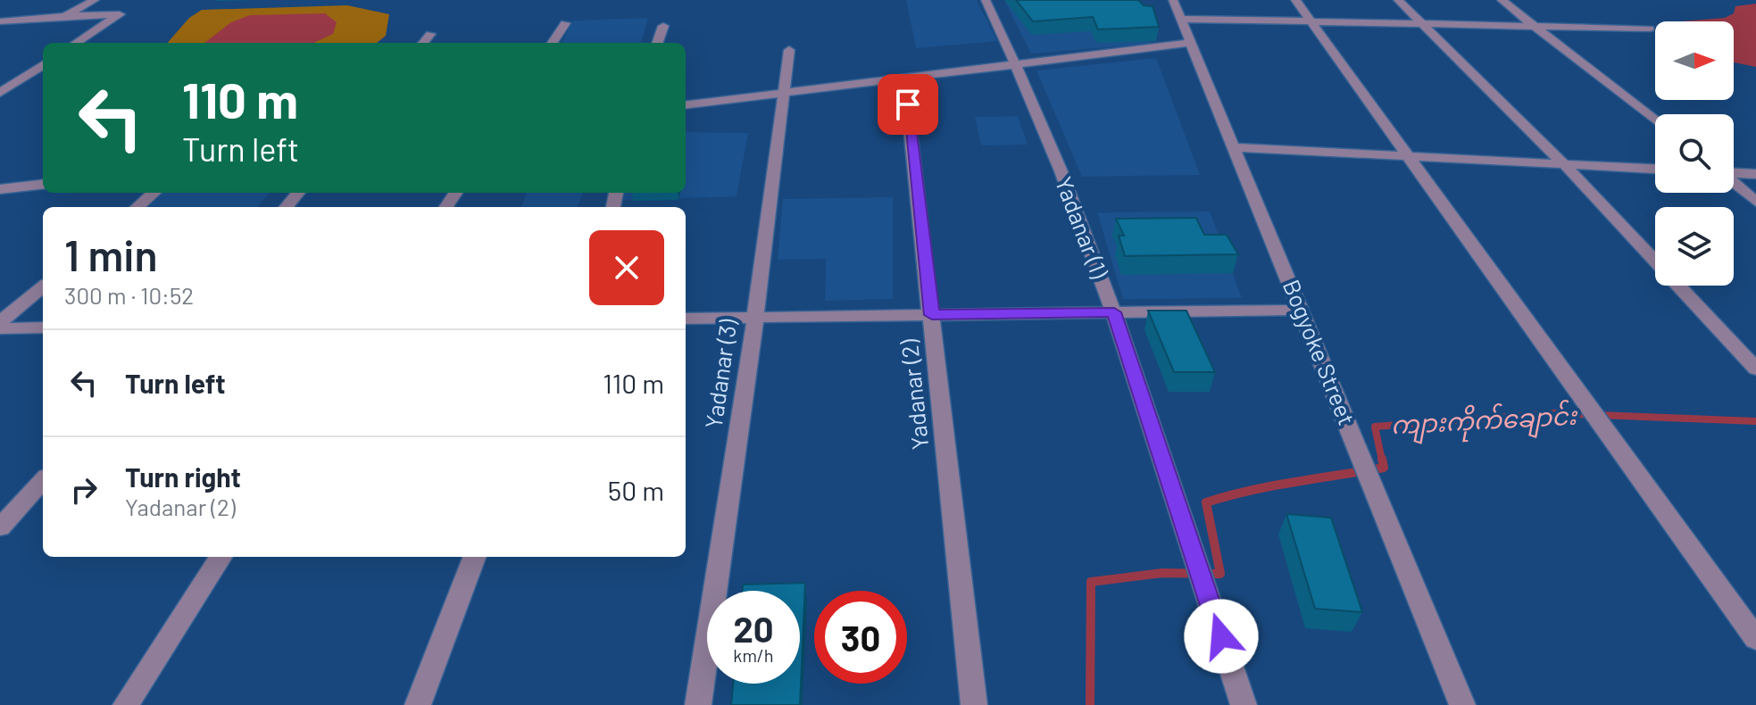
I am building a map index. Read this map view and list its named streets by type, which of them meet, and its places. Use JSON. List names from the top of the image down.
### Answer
{
  "streets": {
    "street": [
      "Yadanar (1)",
      "Bogyoke Street",
      "Yadanar (3)",
      "Yadanar (2)"
    ]
  },
  "water": ["ကျားကိုက်ချောင်း"],
  "north": "right",
  "page": {
    "turn": ["110 m", "Turn left"],
    "heading": ["1 min", "300 m · 10:52"],
    "list": [
      {
        "name": "Turn left",
        "value": "110 m"
      },
      {
        "name": "Turn right",
        "note": "Yadanar (2)",
        "value": "50 m"
      }
    ],
    "speed": "20 km/h",
    "limit": "30"
  }
}
